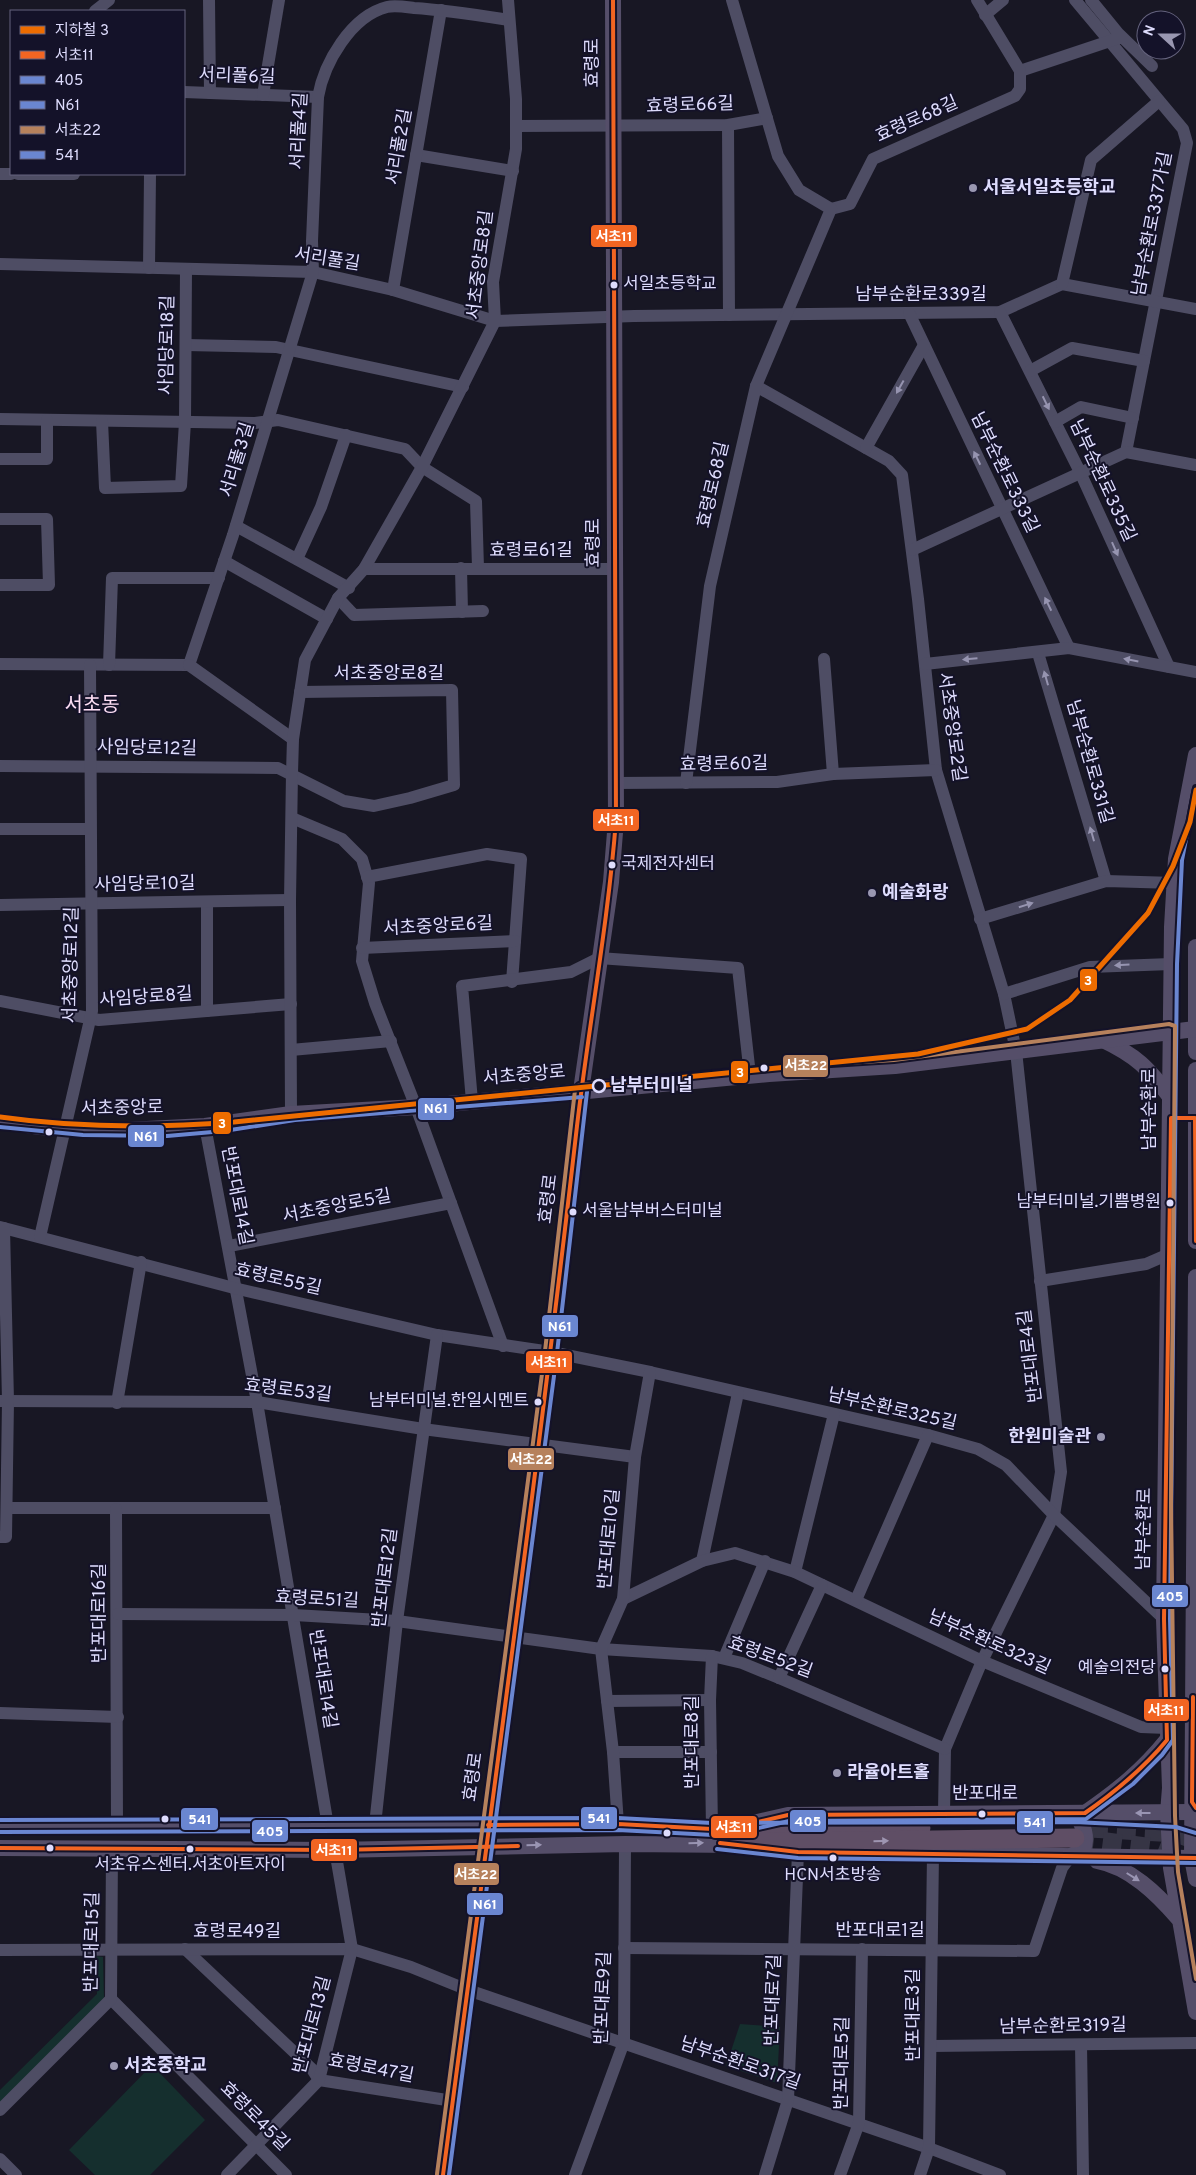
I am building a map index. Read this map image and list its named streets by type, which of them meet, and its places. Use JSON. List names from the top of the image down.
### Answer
{
  "streets": {
    "main road": [
      "효령로",
      "서초중앙로",
      "남부순환로",
      "반포대로"
    ],
    "street": [
      "서리풀6길",
      "효령로66길",
      "효령로68길",
      "서리풀4길",
      "서리풀2길",
      "남부순환로337가길",
      "서리풀길",
      "서초중앙로8길",
      "남부순환로339길",
      "사임당로18길",
      "서리풀3길",
      "남부순환로333길",
      "남부순환로335길",
      "효령로61길",
      "서초중앙로2길",
      "사임당로12길",
      "남부순환로331길",
      "효령로60길",
      "사임당로10길",
      "서초중앙로6길",
      "서초중앙로12길",
      "사임당로8길",
      "반포대로14길",
      "서초중앙로5길",
      "효령로55길",
      "반포대로4길",
      "효령로53길",
      "남부순환로325길",
      "반포대로10길",
      "반포대로12길",
      "효령로51길",
      "반포대로16길",
      "남부순환로323길",
      "효령로52길",
      "반포대로8길",
      "반포대로1길",
      "효령로49길",
      "반포대로15길",
      "반포대로9길",
      "반포대로7길",
      "반포대로3길",
      "반포대로13길",
      "남부순환로319길",
      "반포대로5길",
      "남부순환로317길",
      "효령로47길",
      "효령로45길"
    ]
  },
  "crossings": [
    ["효령로", "효령로66길"],
    ["효령로", "서리풀길"],
    ["효령로", "남부순환로339길"],
    ["효령로", "효령로61길"],
    ["효령로", "효령로60길"],
    ["효령로", "서초중앙로"],
    ["효령로", "효령로55길"],
    ["효령로", "효령로53길"],
    ["효령로", "남부순환로325길"],
    ["효령로", "효령로51길"],
    ["효령로", "효령로52길"],
    ["효령로", "반포대로"],
    ["효령로", "효령로49길"],
    ["효령로", "남부순환로317길"],
    ["효령로", "효령로47길"],
    ["서리풀6길", "서리풀4길"],
    ["효령로68길", "남부순환로339길"],
    ["효령로68길", "서초중앙로2길"],
    ["효령로68길", "효령로60길"],
    ["서리풀4길", "서리풀2길"],
    ["서리풀4길", "서리풀길"],
    ["서리풀4길", "서초중앙로8길"],
    ["서리풀4길", "서리풀3길"],
    ["서리풀2길", "서리풀길"],
    ["서리풀길", "서초중앙로8길"],
    ["서리풀길", "남부순환로339길"],
    ["서리풀길", "사임당로18길"],
    ["서리풀길", "서리풀3길"],
    ["서초중앙로8길", "효령로61길"],
    ["서초중앙로8길", "사임당로12길"],
    ["서초중앙로8길", "사임당로10길"],
    ["서초중앙로8길", "서초중앙로6길"],
    ["서초중앙로8길", "사임당로8길"],
    ["서초중앙로8길", "서초중앙로"],
    ["남부순환로339길", "남부순환로333길"],
    ["남부순환로339길", "남부순환로335길"],
    ["서초중앙로2길", "효령로60길"],
    ["서초중앙로2길", "서초중앙로"],
    ["서초중앙로2길", "반포대로4길"],
    ["사임당로12길", "서초중앙로12길"],
    ["사임당로10길", "서초중앙로12길"],
    ["사임당로10길", "사임당로8길"],
    ["서초중앙로6길", "서초중앙로"],
    ["서초중앙로12길", "사임당로8길"],
    ["서초중앙로12길", "서초중앙로"],
    ["서초중앙로", "남부순환로"],
    ["서초중앙로", "반포대로14길"],
    ["서초중앙로", "효령로55길"],
    ["서초중앙로", "반포대로4길"],
    ["남부순환로", "남부순환로325길"],
    ["남부순환로", "남부순환로323길"],
    ["남부순환로", "반포대로"],
    ["반포대로14길", "서초중앙로5길"],
    ["반포대로14길", "효령로55길"],
    ["반포대로14길", "효령로53길"],
    ["반포대로14길", "효령로51길"],
    ["반포대로14길", "반포대로"],
    ["효령로55길", "남부순환로325길"],
    ["효령로55길", "반포대로12길"],
    ["반포대로4길", "남부순환로325길"],
    ["반포대로4길", "남부순환로323길"],
    ["반포대로4길", "효령로52길"],
    ["반포대로4길", "반포대로"],
    ["효령로53길", "반포대로12길"],
    ["남부순환로325길", "반포대로10길"],
    ["반포대로10길", "남부순환로323길"],
    ["반포대로10길", "효령로52길"],
    ["반포대로12길", "효령로51길"],
    ["반포대로12길", "반포대로"],
    ["효령로51길", "반포대로16길"],
    ["효령로51길", "효령로52길"],
    ["반포대로16길", "반포대로"],
    ["효령로52길", "반포대로8길"],
    ["반포대로8길", "반포대로"],
    ["반포대로", "반포대로1길"],
    ["반포대로", "반포대로15길"],
    ["반포대로", "반포대로9길"],
    ["반포대로", "반포대로7길"],
    ["반포대로", "반포대로3길"],
    ["반포대로", "반포대로13길"],
    ["반포대로1길", "반포대로9길"],
    ["반포대로1길", "반포대로7길"],
    ["반포대로1길", "반포대로3길"],
    ["반포대로1길", "반포대로5길"],
    ["효령로49길", "반포대로15길"],
    ["효령로49길", "반포대로13길"],
    ["효령로49길", "남부순환로317길"],
    ["효령로49길", "효령로47길"],
    ["반포대로15길", "효령로45길"],
    ["반포대로9길", "남부순환로317길"],
    ["반포대로7길", "남부순환로317길"],
    ["반포대로3길", "남부순환로319길"],
    ["반포대로3길", "남부순환로317길"],
    ["반포대로13길", "효령로47길"],
    ["반포대로13길", "효령로45길"],
    ["반포대로5길", "남부순환로317길"]
  ],
  "one_way": ["남부순환로333길", "남부순환로335길", "남부순환로331길"],
  "districts": ["서초동"],
  "places": [
    "서울서일초등학교",
    "서일초등학교",
    "국제전자센터",
    "예술화랑",
    "남부터미널",
    "남부터미널.기쁨병원",
    "서울남부버스터미널",
    "남부터미널.한일시멘트",
    "한원미술관",
    "예술의전당",
    "라율아트홀",
    "서초유스센터.서초아트자이",
    "HCN서초방송",
    "서초중학교"
  ],
  "lines": [
    "transit line 서초11",
    "transit line 405",
    "metro line 3",
    "transit line 서초22",
    "transit line N61",
    "transit line 541"
  ],
  "legend": [
    "지하철 3",
    "서초11",
    "405",
    "N61",
    "서초22",
    "541"
  ],
  "north": "left"
}
